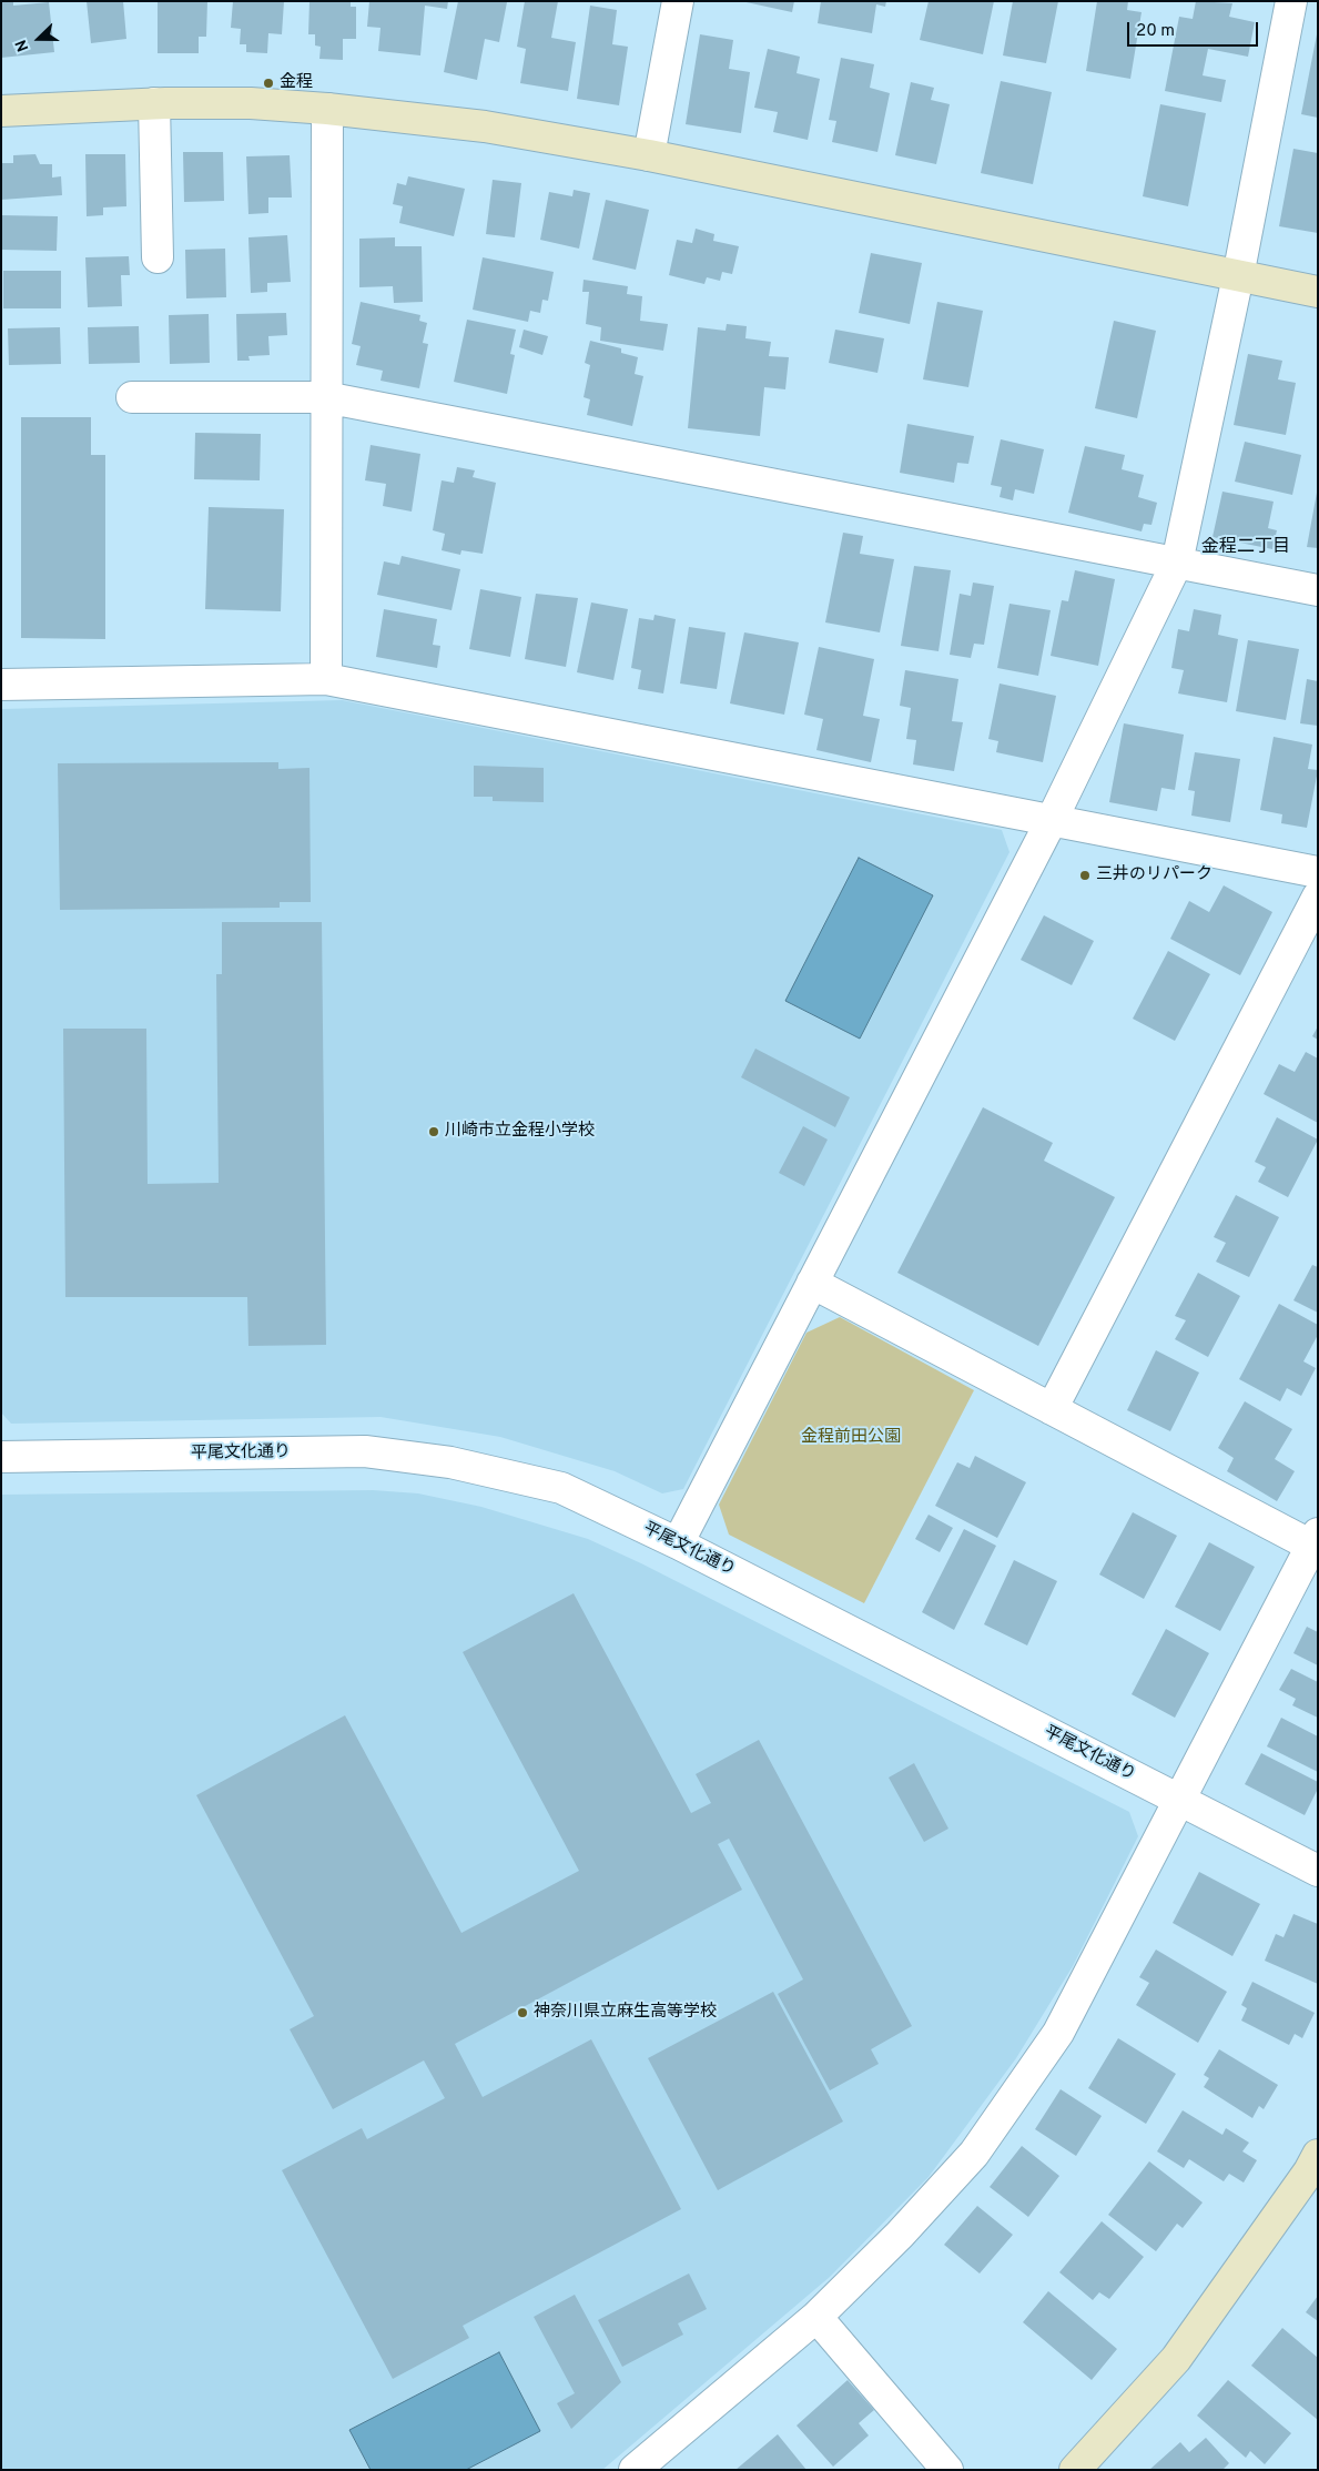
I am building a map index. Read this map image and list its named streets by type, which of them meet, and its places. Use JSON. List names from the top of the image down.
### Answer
{
  "streets": {
    "street": ["平尾文化通り"]
  },
  "districts": ["金程二丁目"],
  "parks": ["金程前田公園"],
  "places": [
    "金程",
    "三井のリパーク",
    "川崎市立金程小学校",
    "神奈川県立麻生高等学校"
  ],
  "scale_bar": "20 m",
  "north": "left"
}
